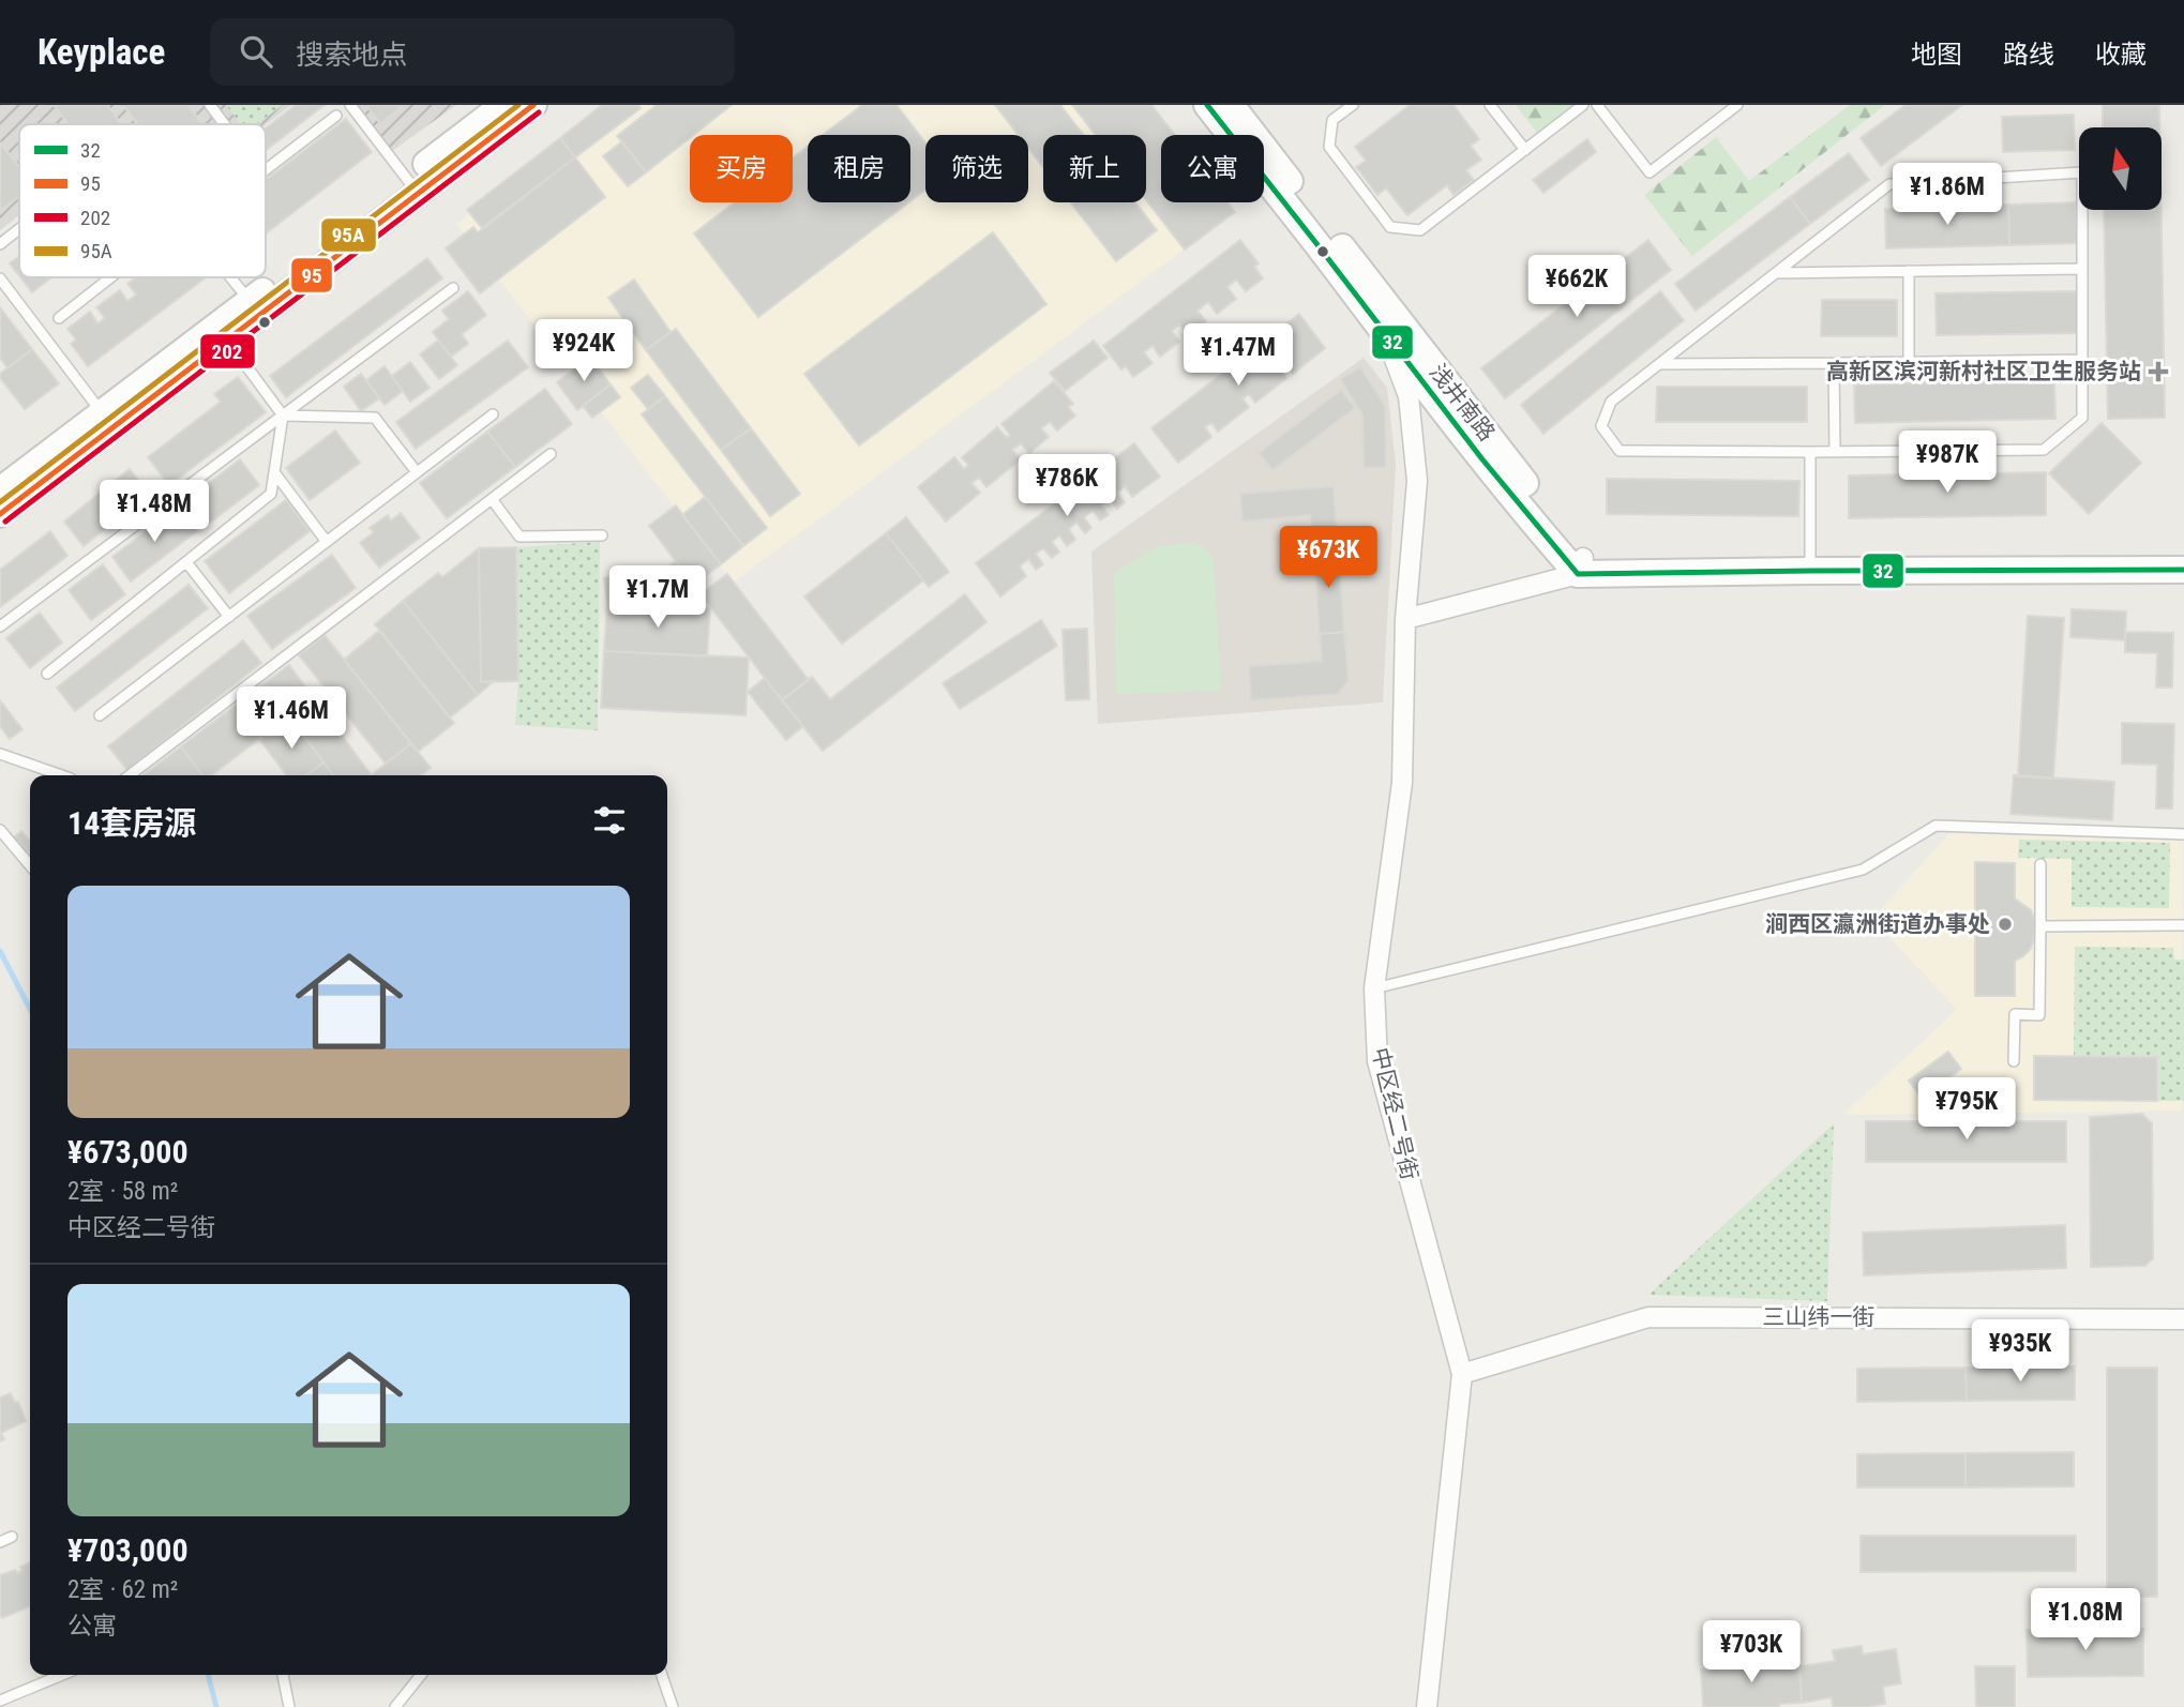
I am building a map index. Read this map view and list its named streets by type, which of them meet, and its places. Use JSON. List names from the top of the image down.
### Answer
{
  "streets": {
    "street": ["浅井南路", "中区经二号街", "三山纬一街"]
  },
  "crossings": [
    ["浅井南路", "中区经二号街"],
    ["中区经二号街", "三山纬一街"]
  ],
  "places": {
    "health": ["高新区滨河新村社区卫生服务站"],
    "other": ["涧西区瀛洲街道办事处"]
  },
  "lines": [
    "transit line 32",
    "transit line 95",
    "transit line 95A",
    "transit line 202"
  ],
  "legend": [
    "32",
    "95",
    "202",
    "95A"
  ],
  "north": "top",
  "page": {
    "header": "Keyplace",
    "search": "搜索地点",
    "nav": ["地图", "路线", "收藏"],
    "chip": [
      "买房",
      "租房",
      "筛选",
      "新上",
      "公寓"
    ],
    "price": [
      "¥1.86M",
      "¥662K",
      "¥924K",
      "¥1.47M",
      "¥987K",
      "¥786K",
      "¥1.48M",
      "¥673K",
      "¥1.7M",
      "¥1.46M",
      "¥795K",
      "¥935K",
      "¥1.08M",
      "¥703K"
    ],
    "heading": "14套房源",
    "list": [
      {
        "name": "¥673,000",
        "note": "2室 · 58 m² · 中区经二号街"
      },
      {
        "name": "¥703,000",
        "note": "2室 · 62 m² · 公寓"
      }
    ]
  }
}
